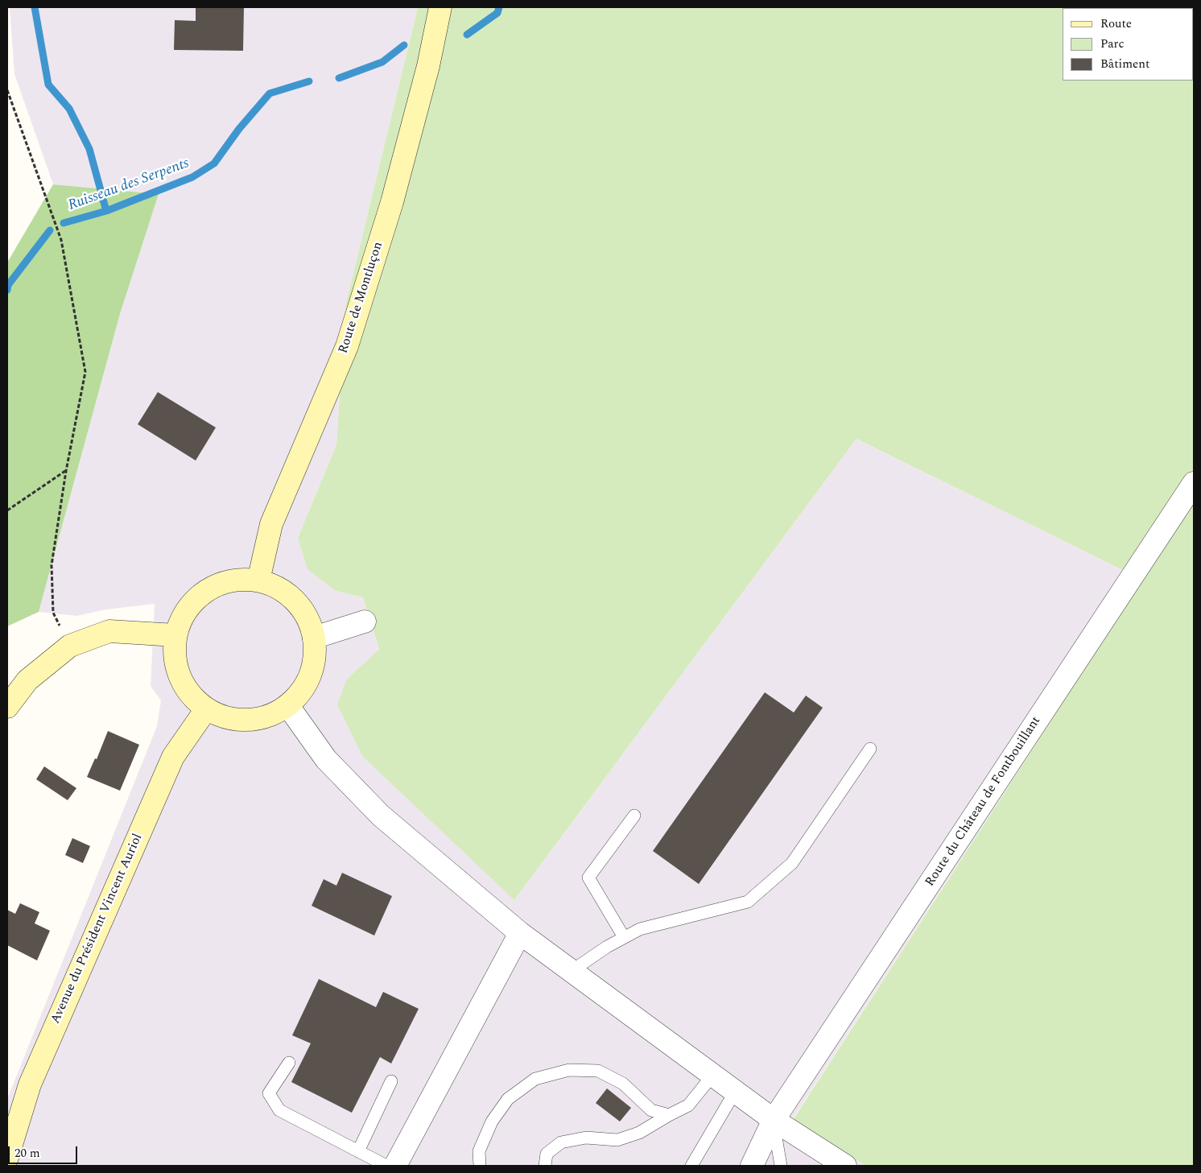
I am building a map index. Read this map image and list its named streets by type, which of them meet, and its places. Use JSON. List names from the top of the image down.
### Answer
{
  "streets": {
    "main road": ["Route de Montluçon", "Avenue du Président Vincent Auriol"],
    "street": ["Route du Château de Fontbouillant"]
  },
  "crossings": [
    ["Route de Montluçon", "Avenue du Président Vincent Auriol"]
  ],
  "water": ["Ruisseau des Serpents"],
  "legend": ["Route", "Parc", "Bâtiment"],
  "scale_bar": "20 m"
}
